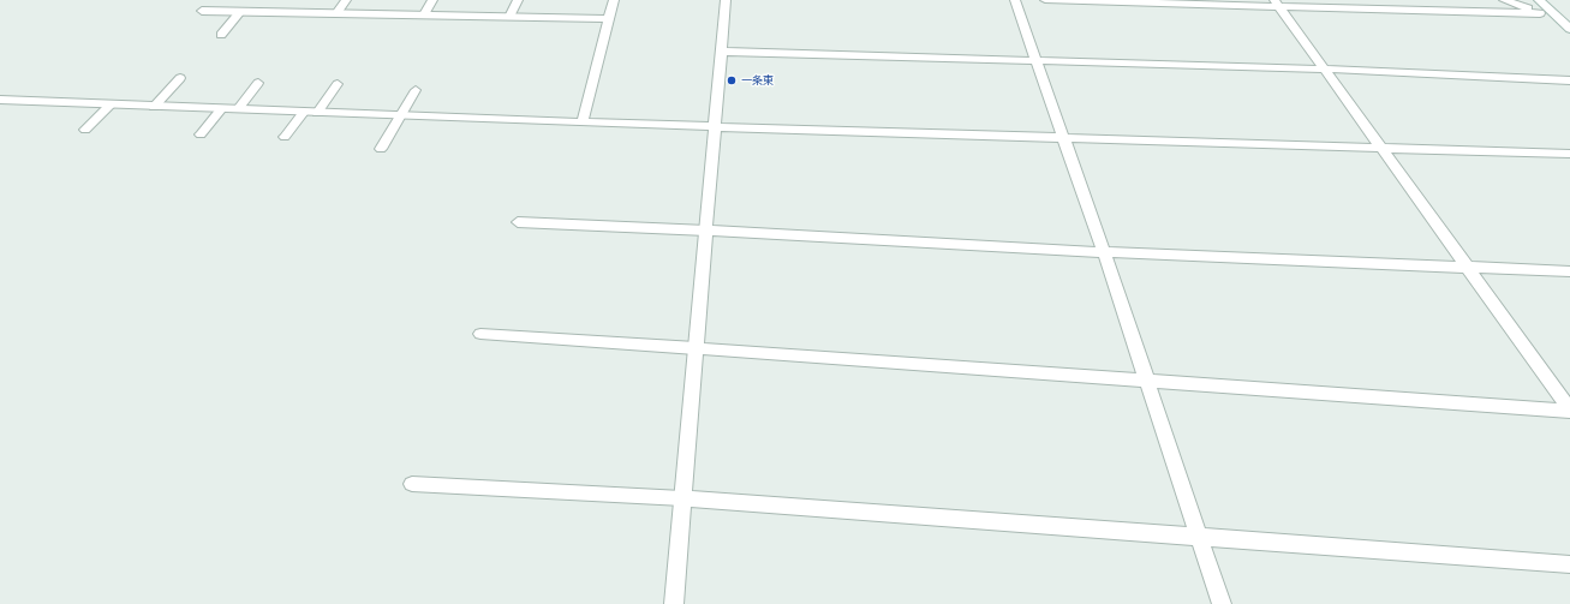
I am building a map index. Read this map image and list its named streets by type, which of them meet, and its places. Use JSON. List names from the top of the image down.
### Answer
{
  "places": ["一条東"]
}
